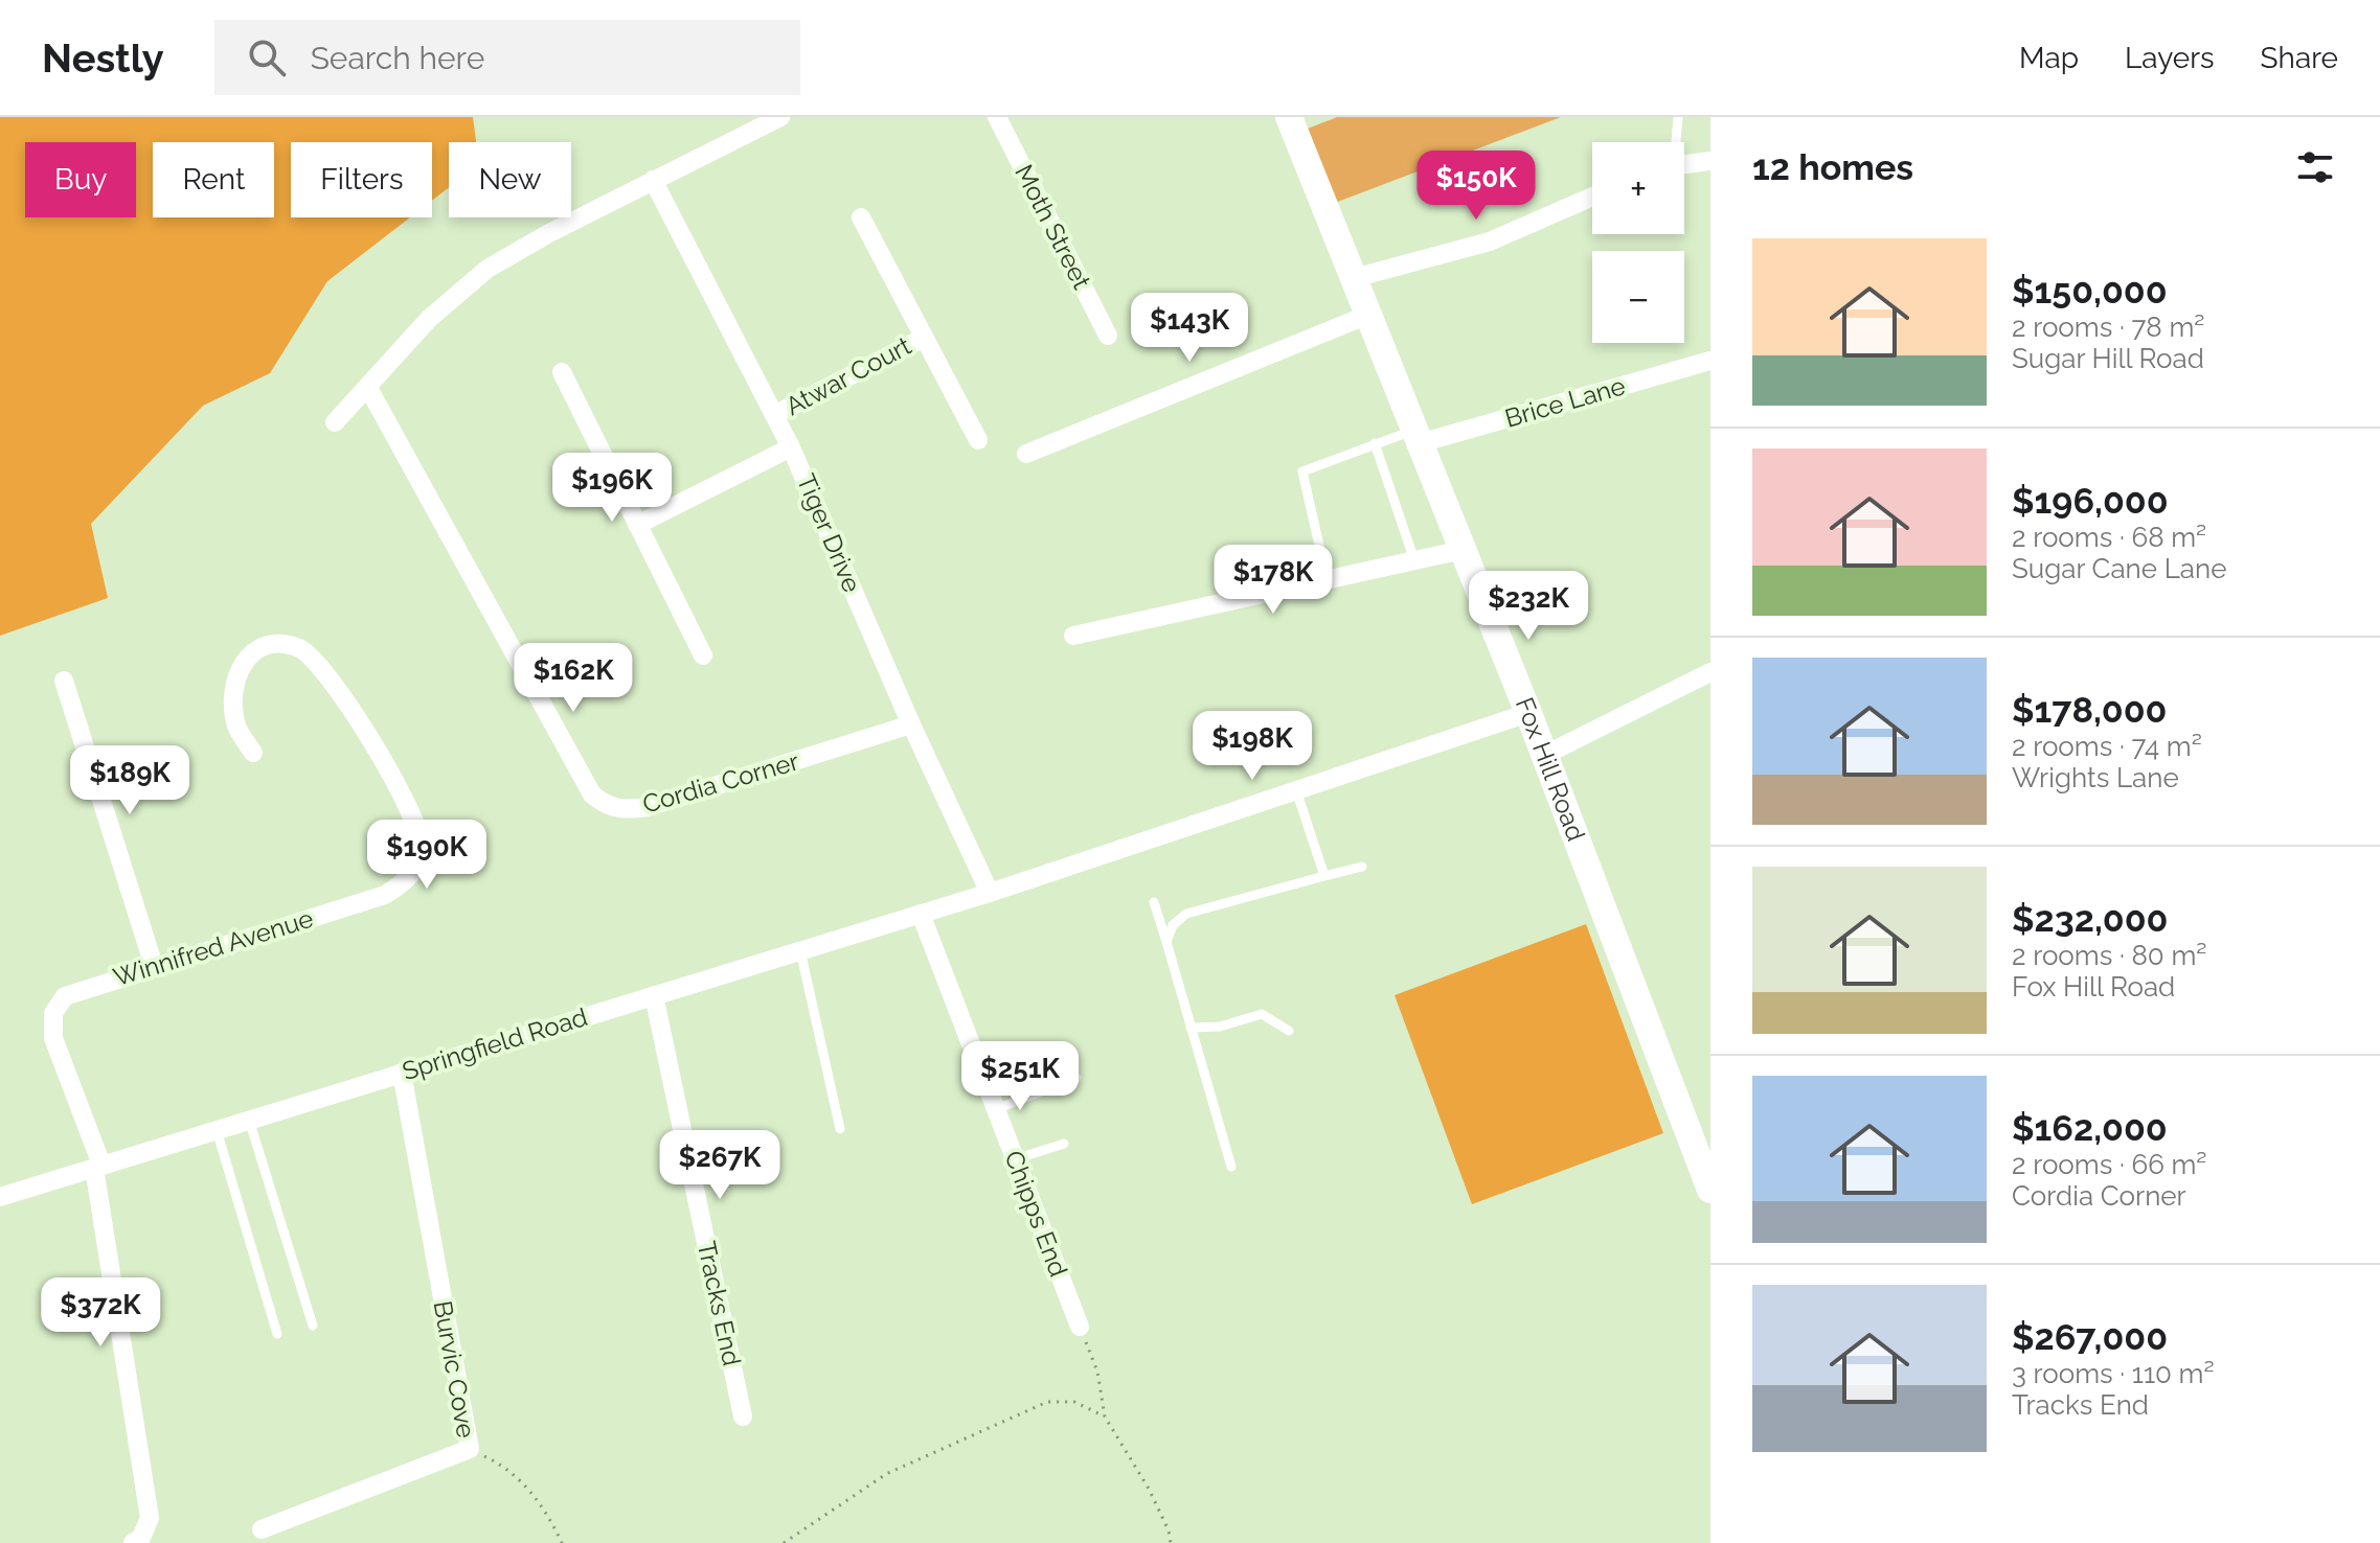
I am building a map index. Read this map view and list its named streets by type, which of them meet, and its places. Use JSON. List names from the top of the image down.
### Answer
{
  "streets": {
    "main road": ["Fox Hill Road"],
    "street": [
      "Moth Street",
      "Atwar Court",
      "Brice Lane",
      "Tiger Drive",
      "Cordia Corner",
      "Winnifred Avenue",
      "Springfield Road",
      "Chipps End",
      "Tracks End",
      "Burvic Cove"
    ]
  },
  "crossings": [
    ["Atwar Court", "Tiger Drive"],
    ["Brice Lane", "Fox Hill Road"],
    ["Tiger Drive", "Cordia Corner"],
    ["Tiger Drive", "Springfield Road"],
    ["Fox Hill Road", "Springfield Road"],
    ["Winnifred Avenue", "Springfield Road"],
    ["Springfield Road", "Chipps End"],
    ["Springfield Road", "Tracks End"],
    ["Springfield Road", "Burvic Cove"]
  ],
  "page": {
    "header": "Nestly",
    "search": "Search here",
    "nav": ["Map", "Layers", "Share"],
    "heading": "12 homes",
    "map_buttons": ["+", "−"],
    "chip": [
      "Buy",
      "Rent",
      "Filters",
      "New"
    ],
    "price": [
      "$150K",
      "$143K",
      "$196K",
      "$178K",
      "$232K",
      "$162K",
      "$198K",
      "$189K",
      "$190K",
      "$251K",
      "$267K",
      "$372K"
    ],
    "list": [
      {
        "name": "$150,000",
        "note": "2 rooms · 78 m² · Sugar Hill Road"
      },
      {
        "name": "$196,000",
        "note": "2 rooms · 68 m² · Sugar Cane Lane"
      },
      {
        "name": "$178,000",
        "note": "2 rooms · 74 m² · Wrights Lane"
      },
      {
        "name": "$232,000",
        "note": "2 rooms · 80 m² · Fox Hill Road"
      },
      {
        "name": "$162,000",
        "note": "2 rooms · 66 m² · Cordia Corner"
      },
      {
        "name": "$267,000",
        "note": "3 rooms · 110 m² · Tracks End"
      }
    ]
  }
}
